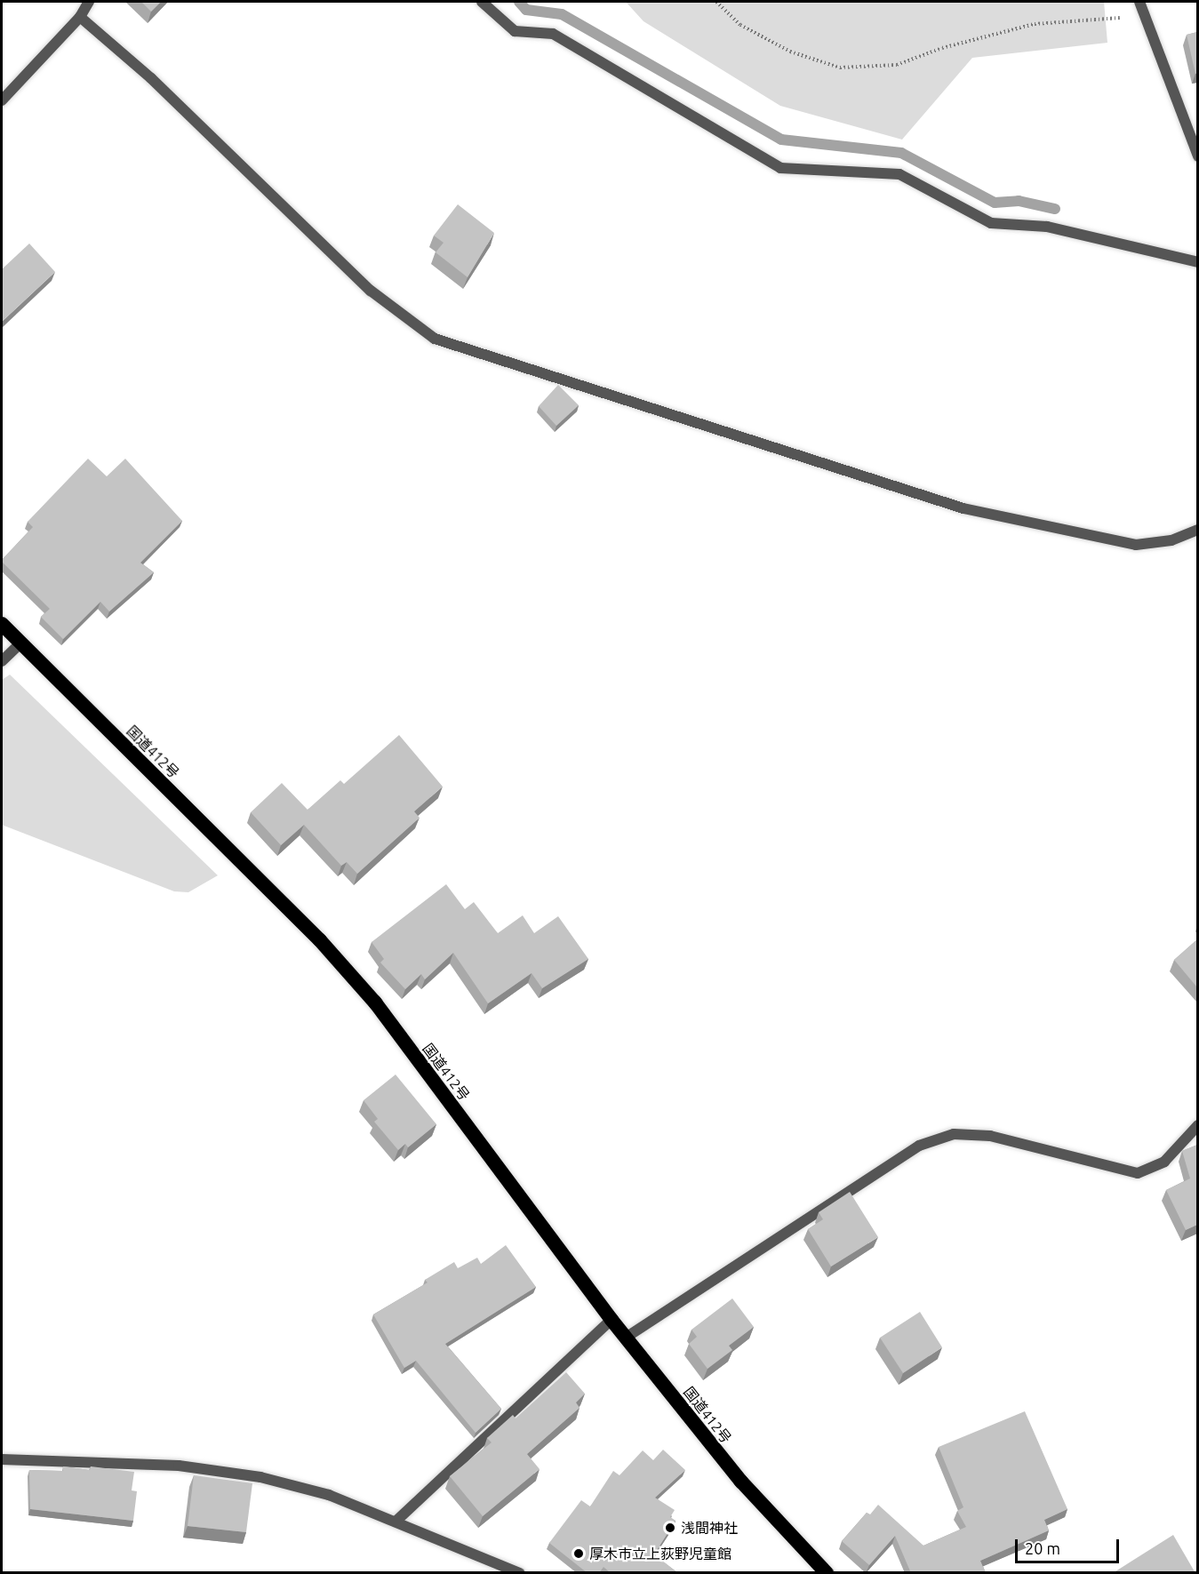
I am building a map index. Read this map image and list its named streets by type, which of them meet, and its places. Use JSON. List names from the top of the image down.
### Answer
{
  "streets": {
    "highway": ["国道412号"]
  },
  "places": ["浅間神社", "厚木市立上荻野児童館"],
  "scale_bar": "20 m"
}
